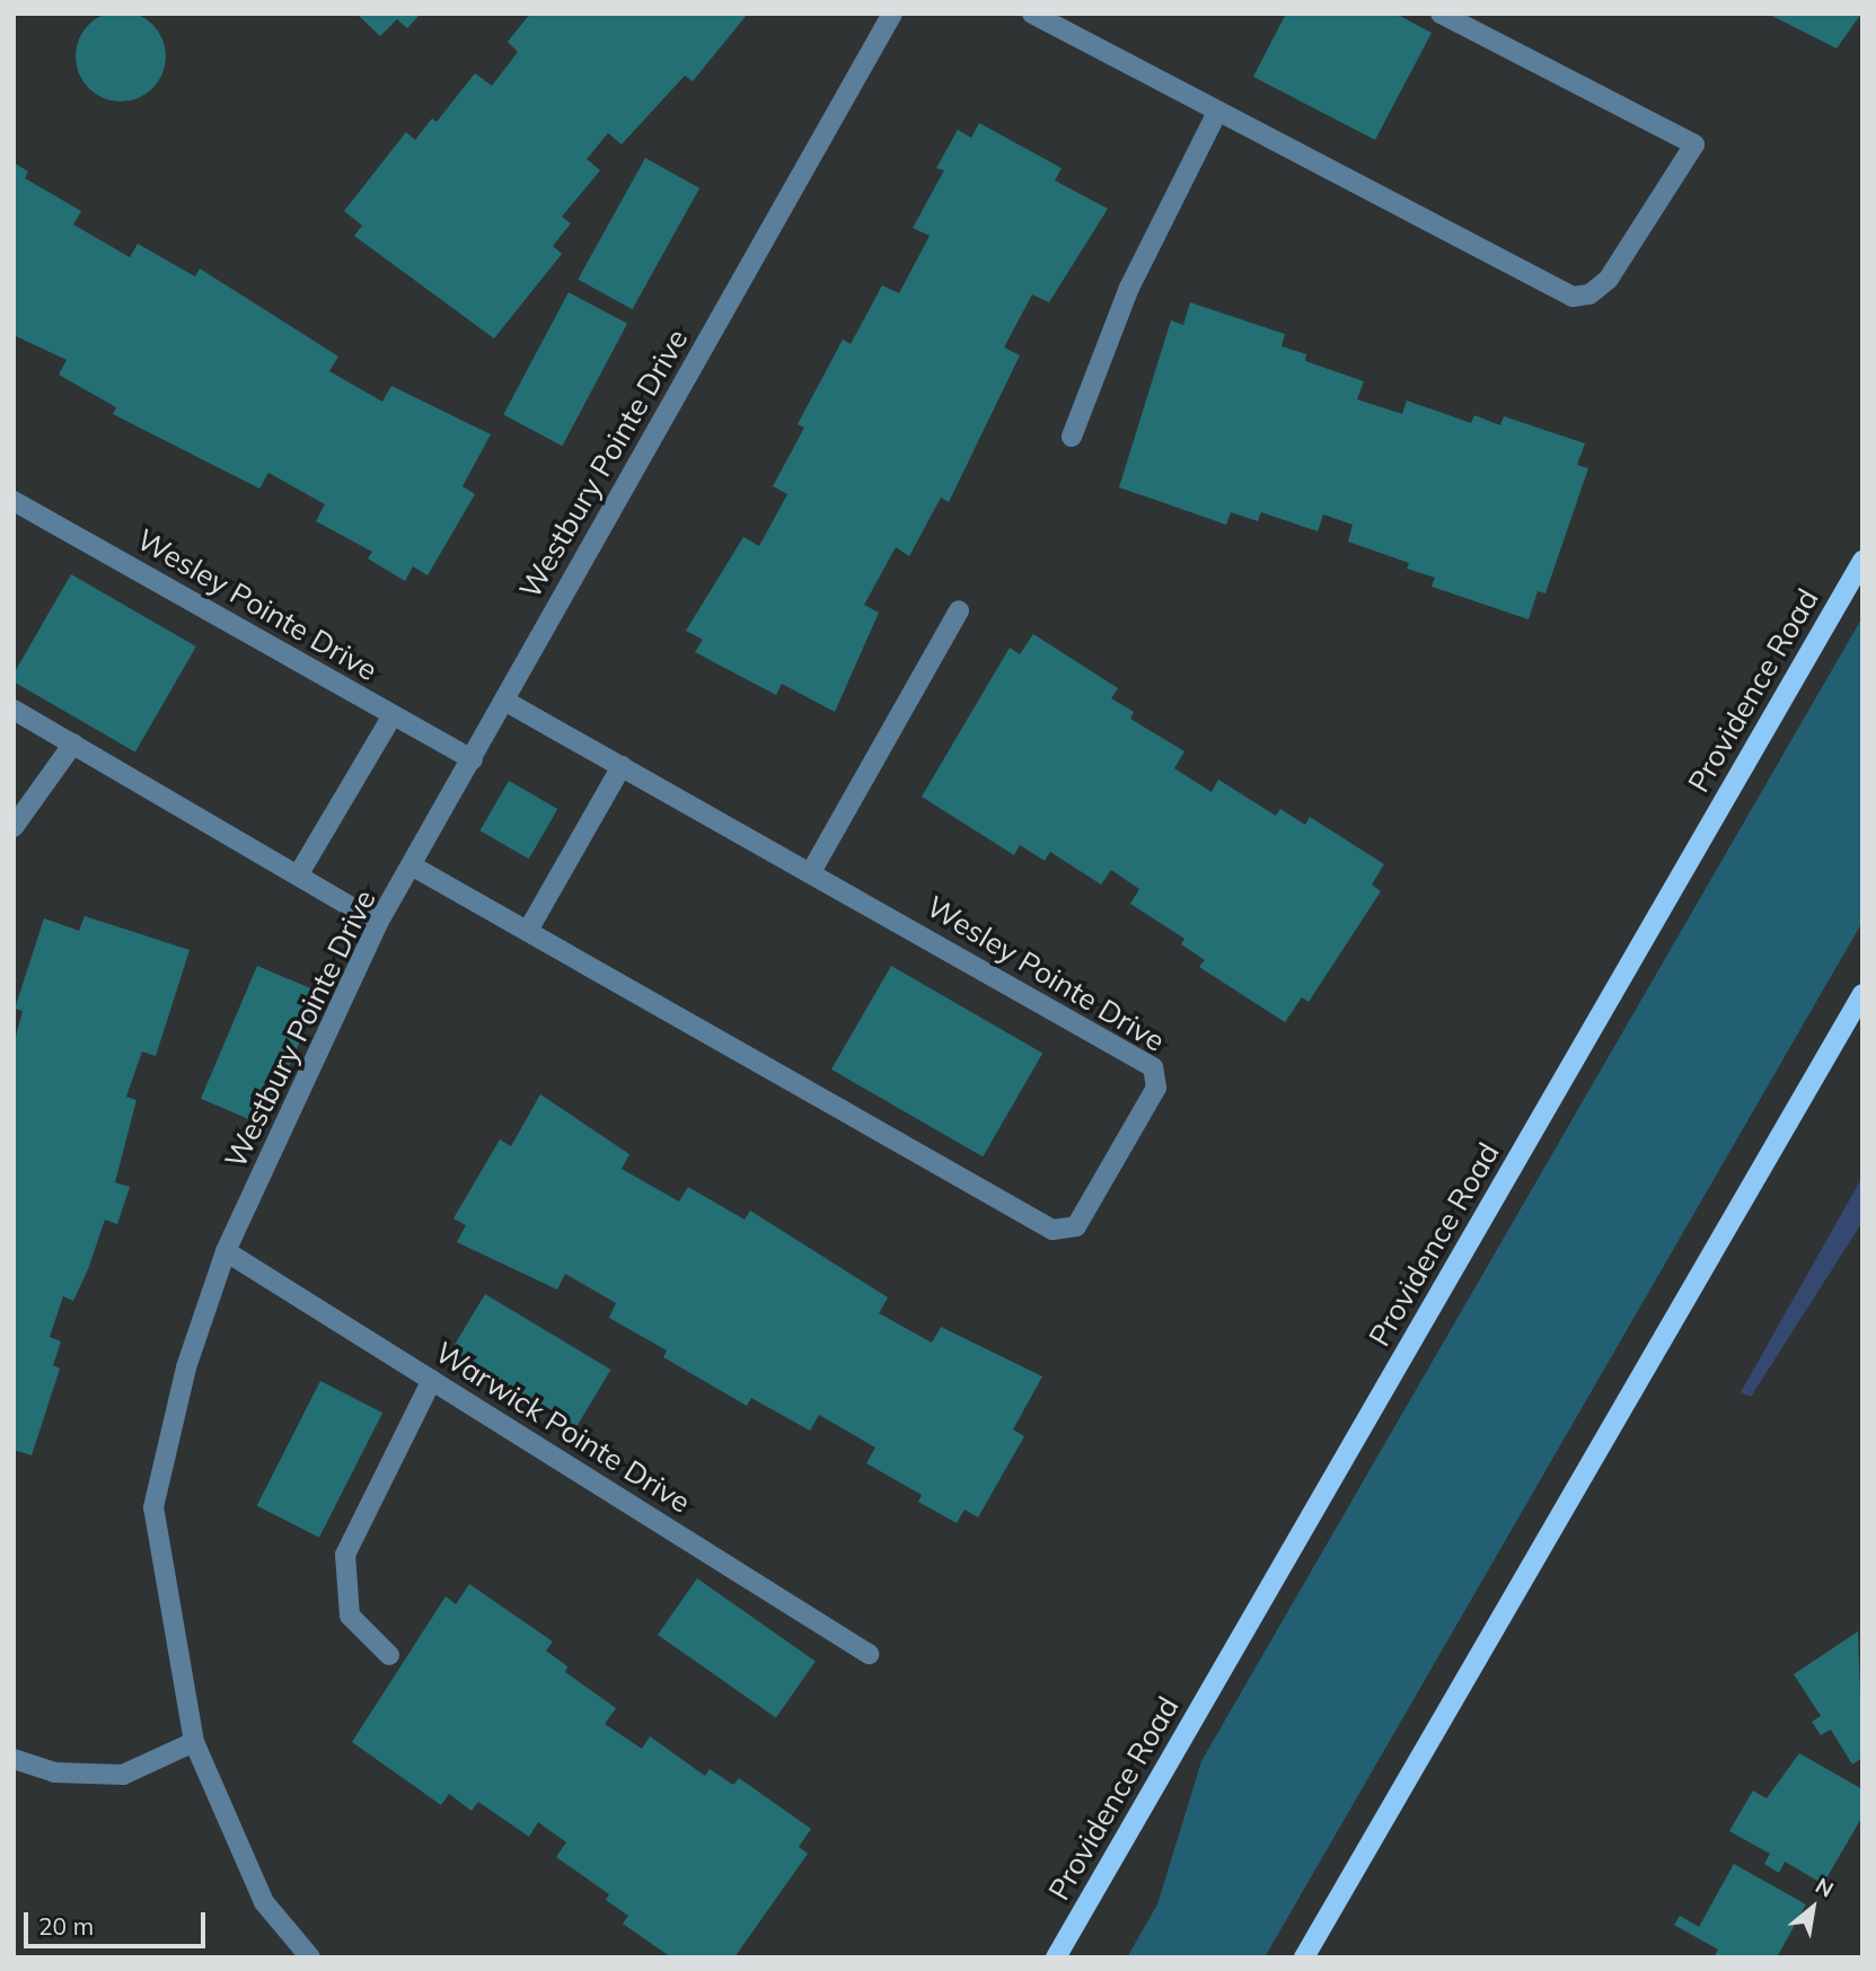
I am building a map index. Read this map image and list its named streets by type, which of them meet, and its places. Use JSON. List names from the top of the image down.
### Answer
{
  "streets": {
    "main road": ["Providence Road"],
    "street": ["Westbury Pointe Drive", "Wesley Pointe Drive", "Warwick Pointe Drive"]
  },
  "crossings": [
    ["Westbury Pointe Drive", "Wesley Pointe Drive"],
    ["Westbury Pointe Drive", "Warwick Pointe Drive"]
  ],
  "scale_bar": "20 m",
  "north": "top right"
}
